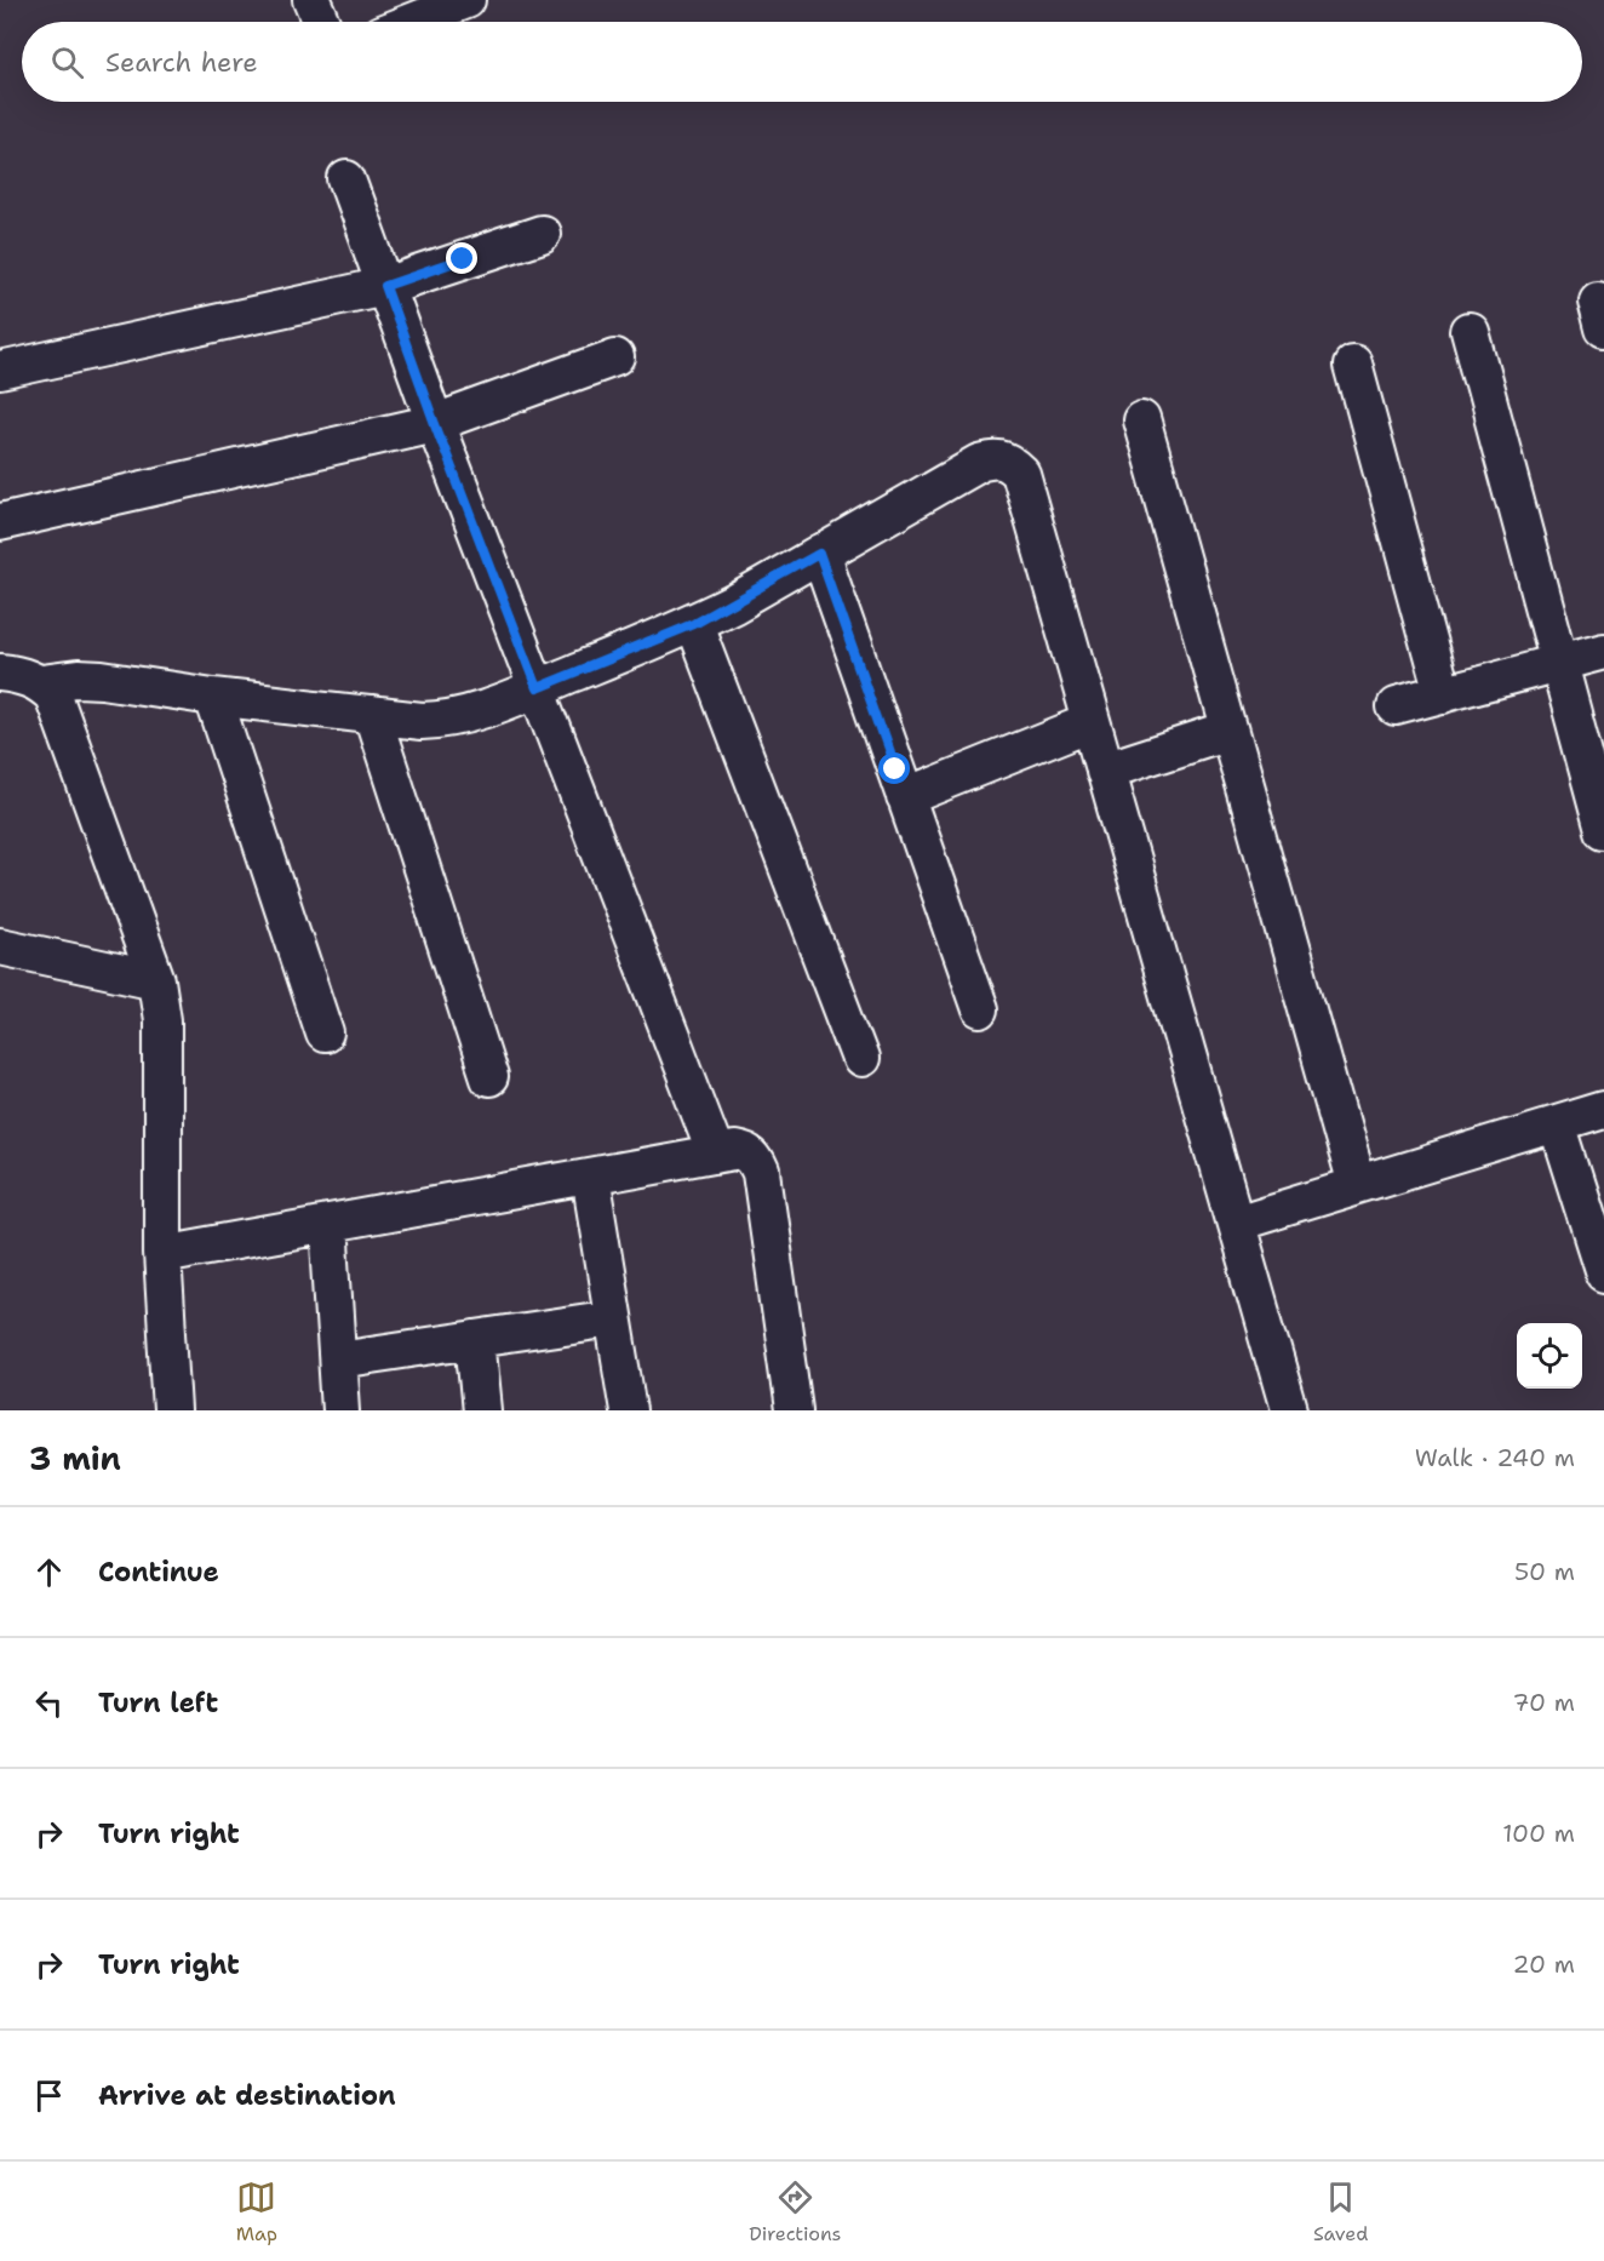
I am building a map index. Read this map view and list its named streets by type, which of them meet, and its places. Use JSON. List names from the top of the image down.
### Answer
{
  "page": {
    "search": "Search here",
    "heading": ["3 min", "Walk · 240 m"],
    "list": [
      ["Continue", "50 m"],
      ["Turn left", "70 m"],
      ["Turn right", "100 m"],
      ["Turn right", "20 m"],
      "Arrive at destination"
    ],
    "nav": ["Map", "Directions", "Saved"]
  }
}
